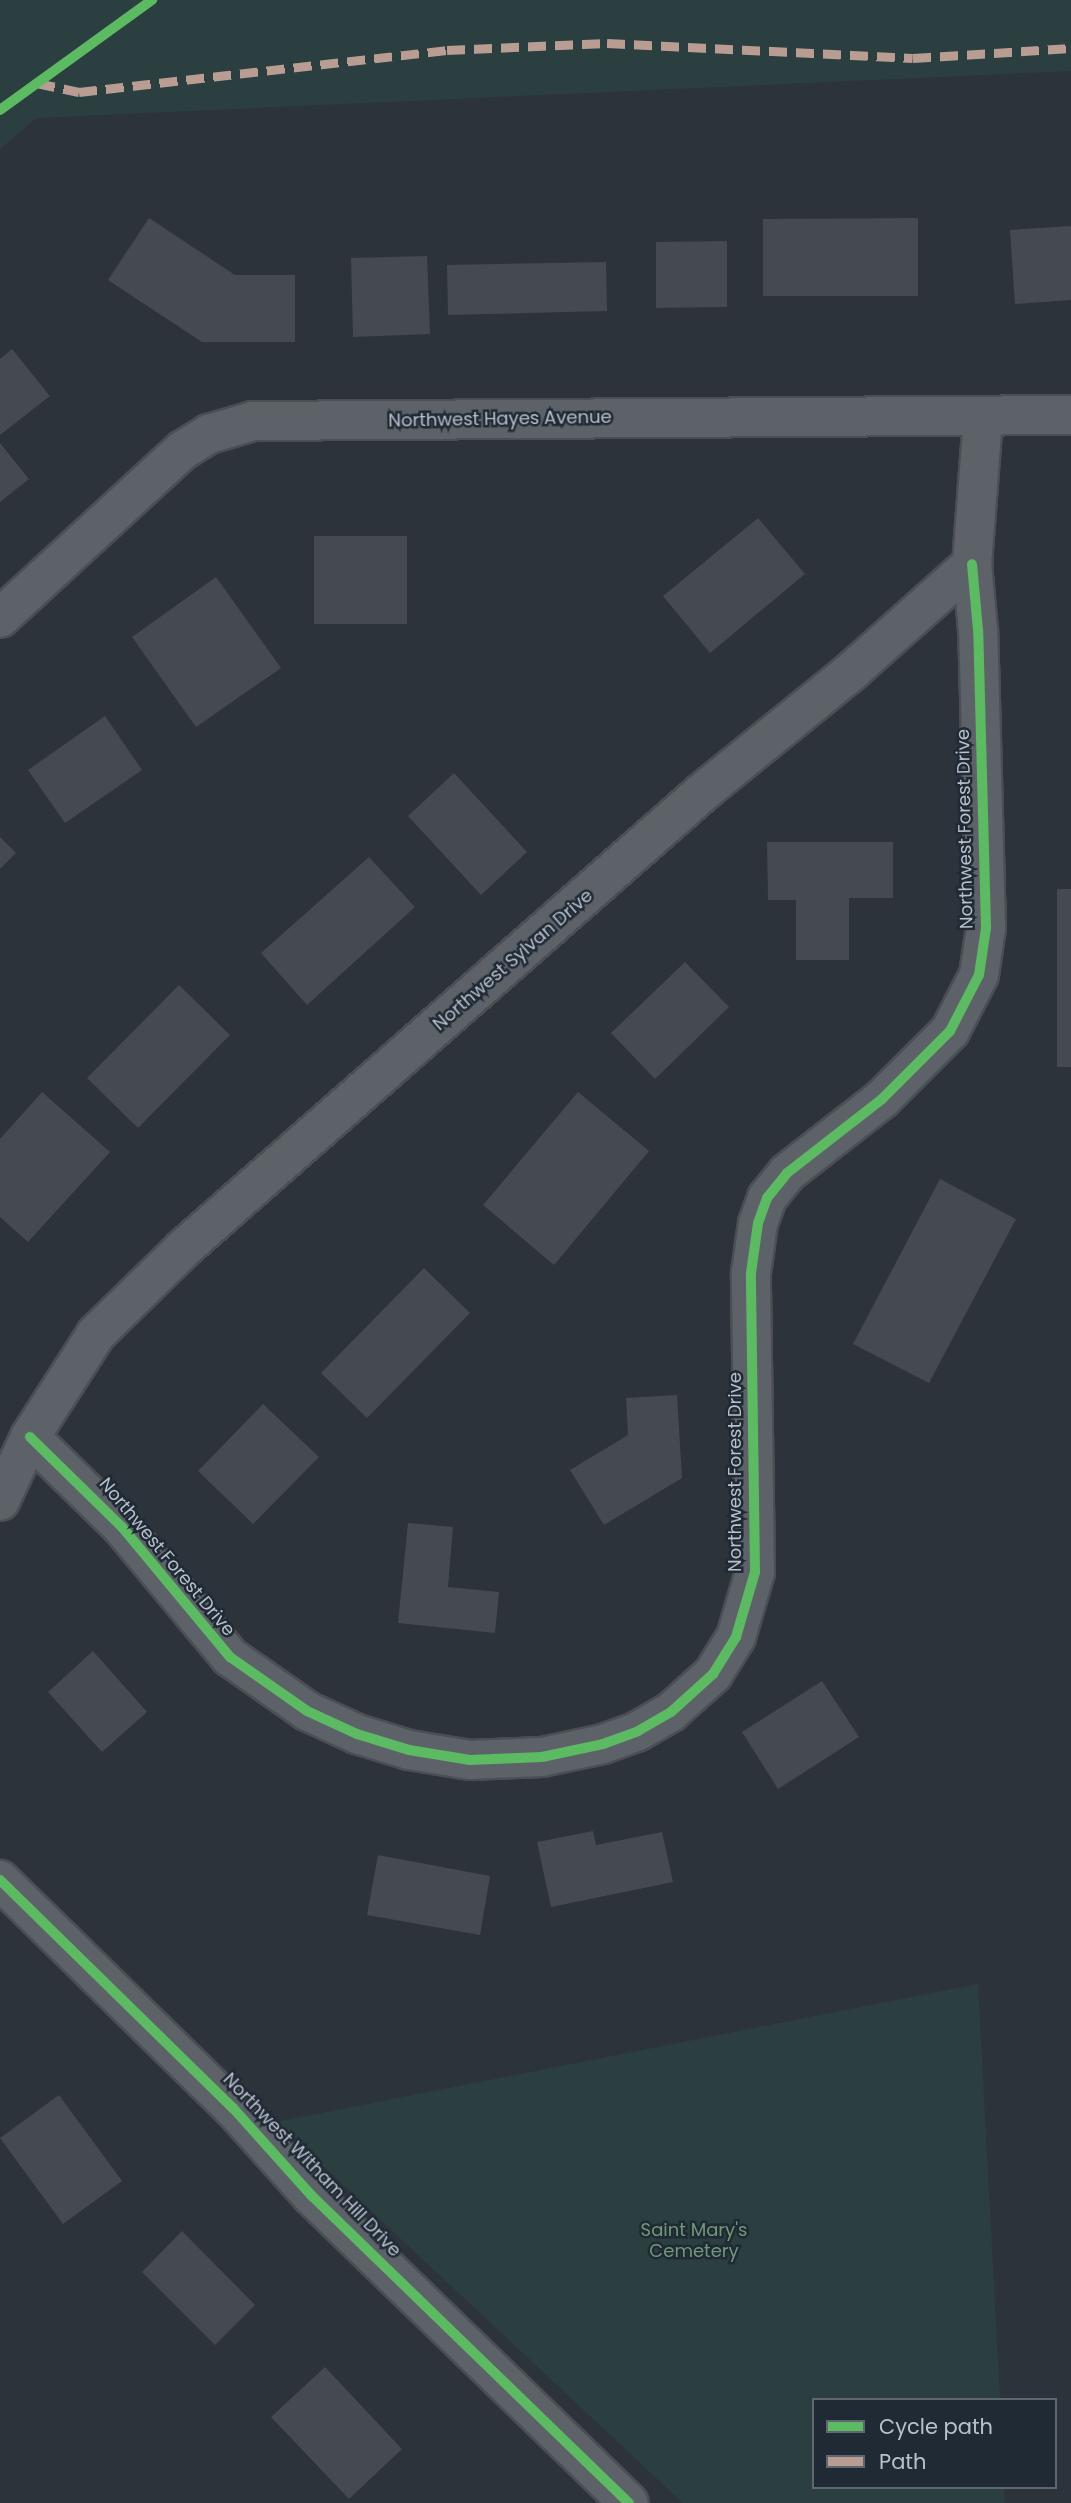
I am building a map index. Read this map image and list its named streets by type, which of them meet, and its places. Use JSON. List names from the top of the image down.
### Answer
{
  "streets": {
    "street": [
      "Northwest Hayes Avenue",
      "Northwest Forest Drive",
      "Northwest Sylvan Drive",
      "Northwest Witham Hill Drive"
    ]
  },
  "crossings": [
    ["Northwest Forest Drive", "Northwest Sylvan Drive"]
  ],
  "parks": ["Saint Mary's Cemetery"],
  "legend": ["Cycle path", "Path"]
}
